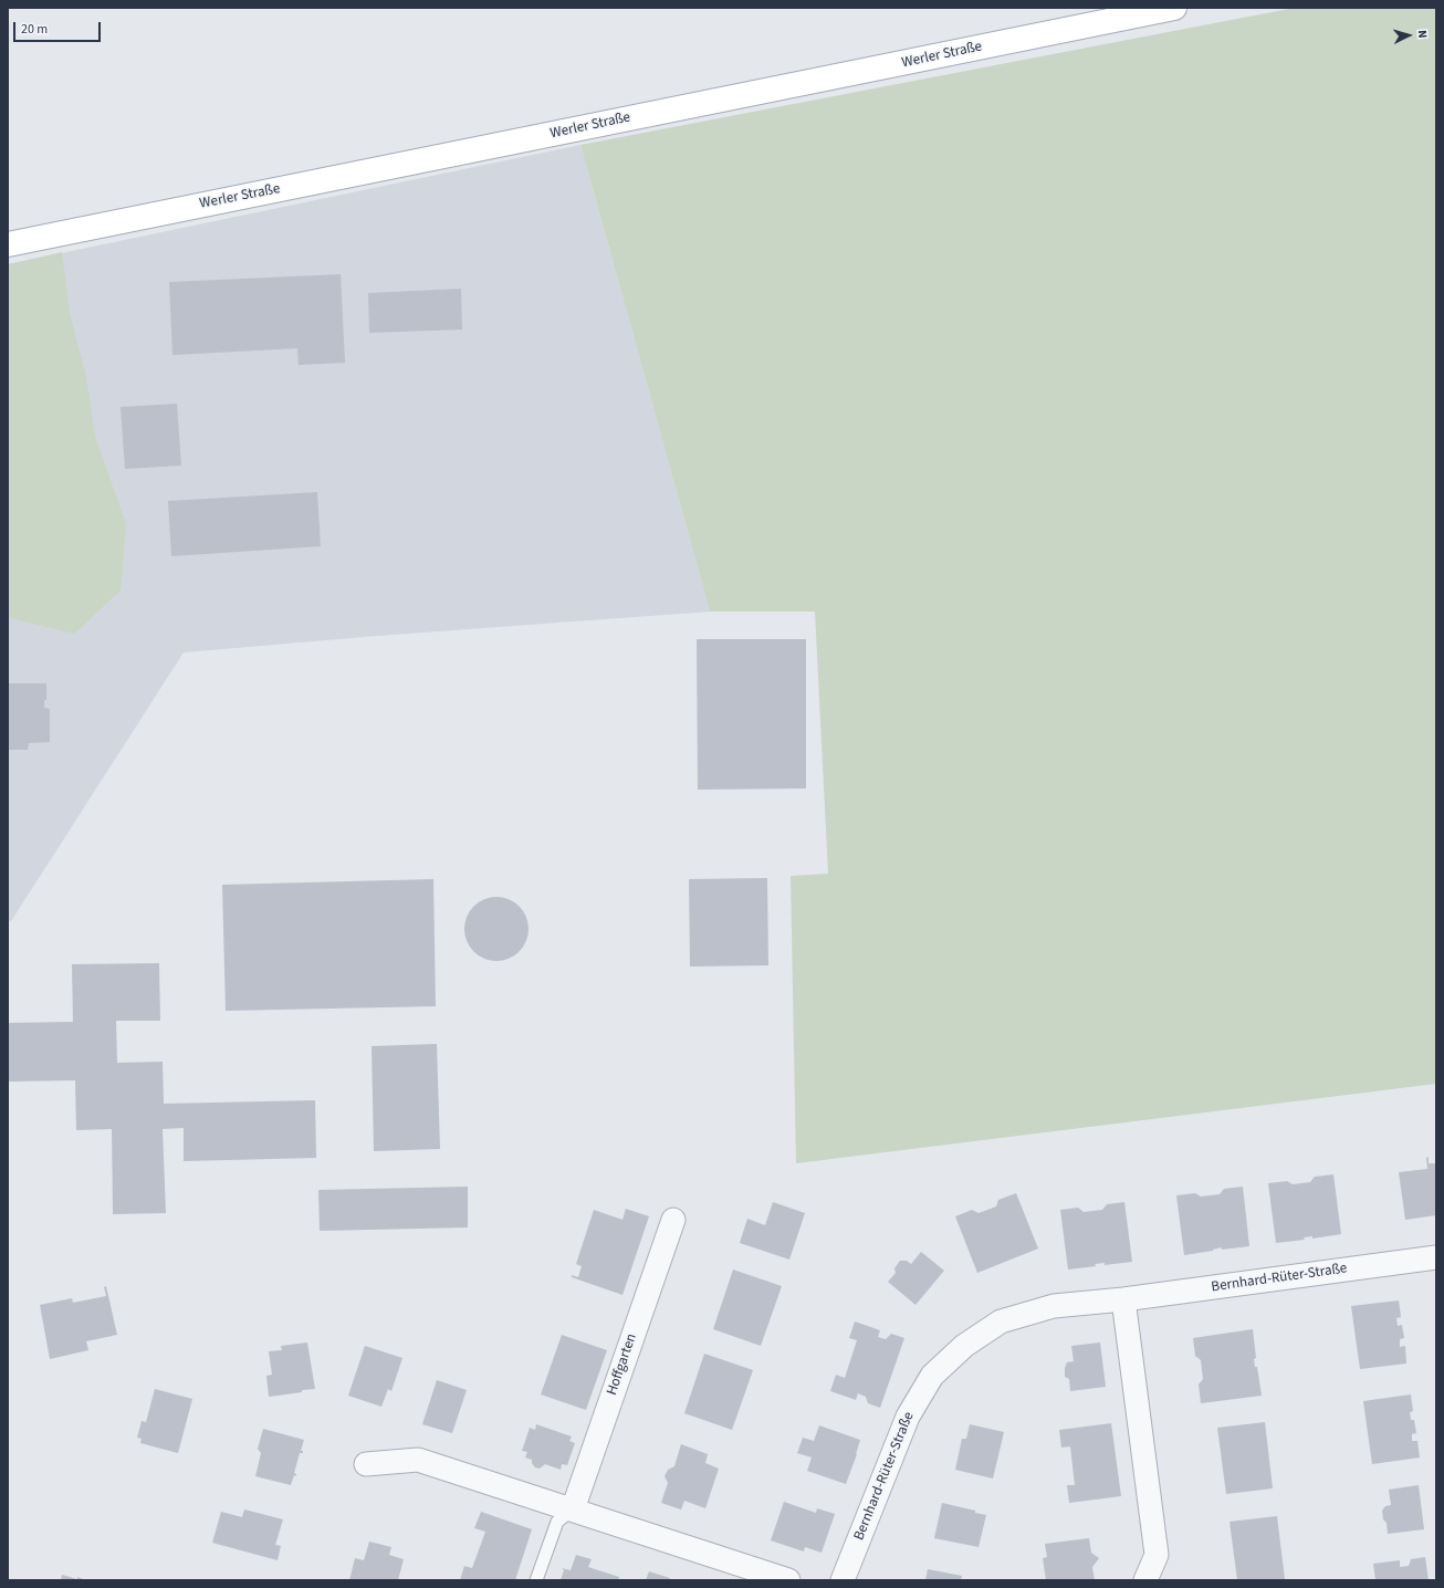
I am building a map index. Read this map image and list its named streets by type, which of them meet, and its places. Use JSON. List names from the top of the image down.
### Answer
{
  "streets": {
    "main road": ["Werler Straße"],
    "street": ["Bernhard-Rüter-Straße", "Hoffgarten"]
  },
  "scale_bar": "20 m",
  "north": "right"
}
